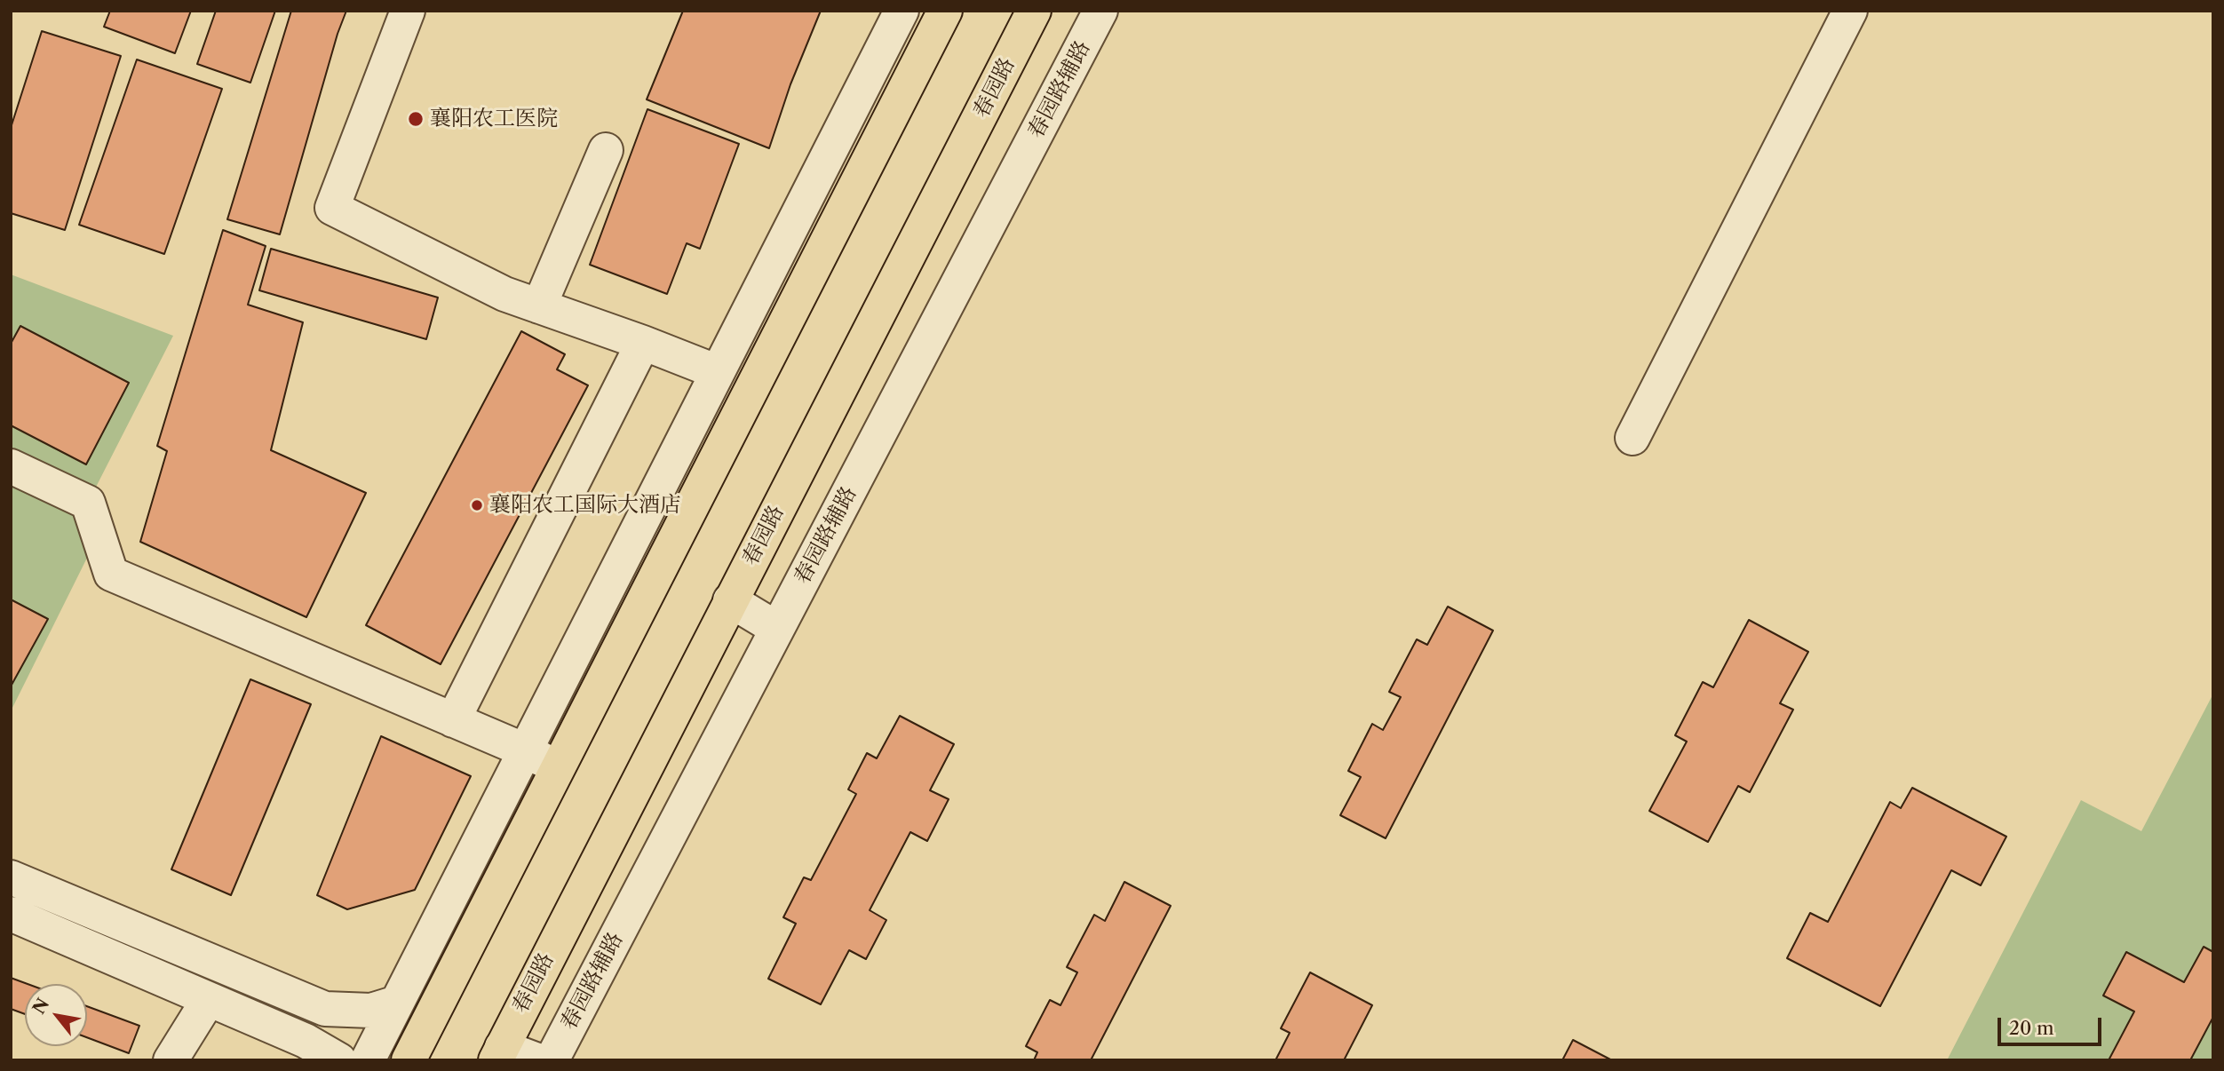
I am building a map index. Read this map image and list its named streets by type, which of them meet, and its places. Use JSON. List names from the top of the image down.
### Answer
{
  "streets": {
    "main road": ["春园路"],
    "street": ["春园路辅路"]
  },
  "places": ["襄阳农工医院", "襄阳农工国际大酒店"],
  "scale_bar": "20 m",
  "north": "top left"
}
